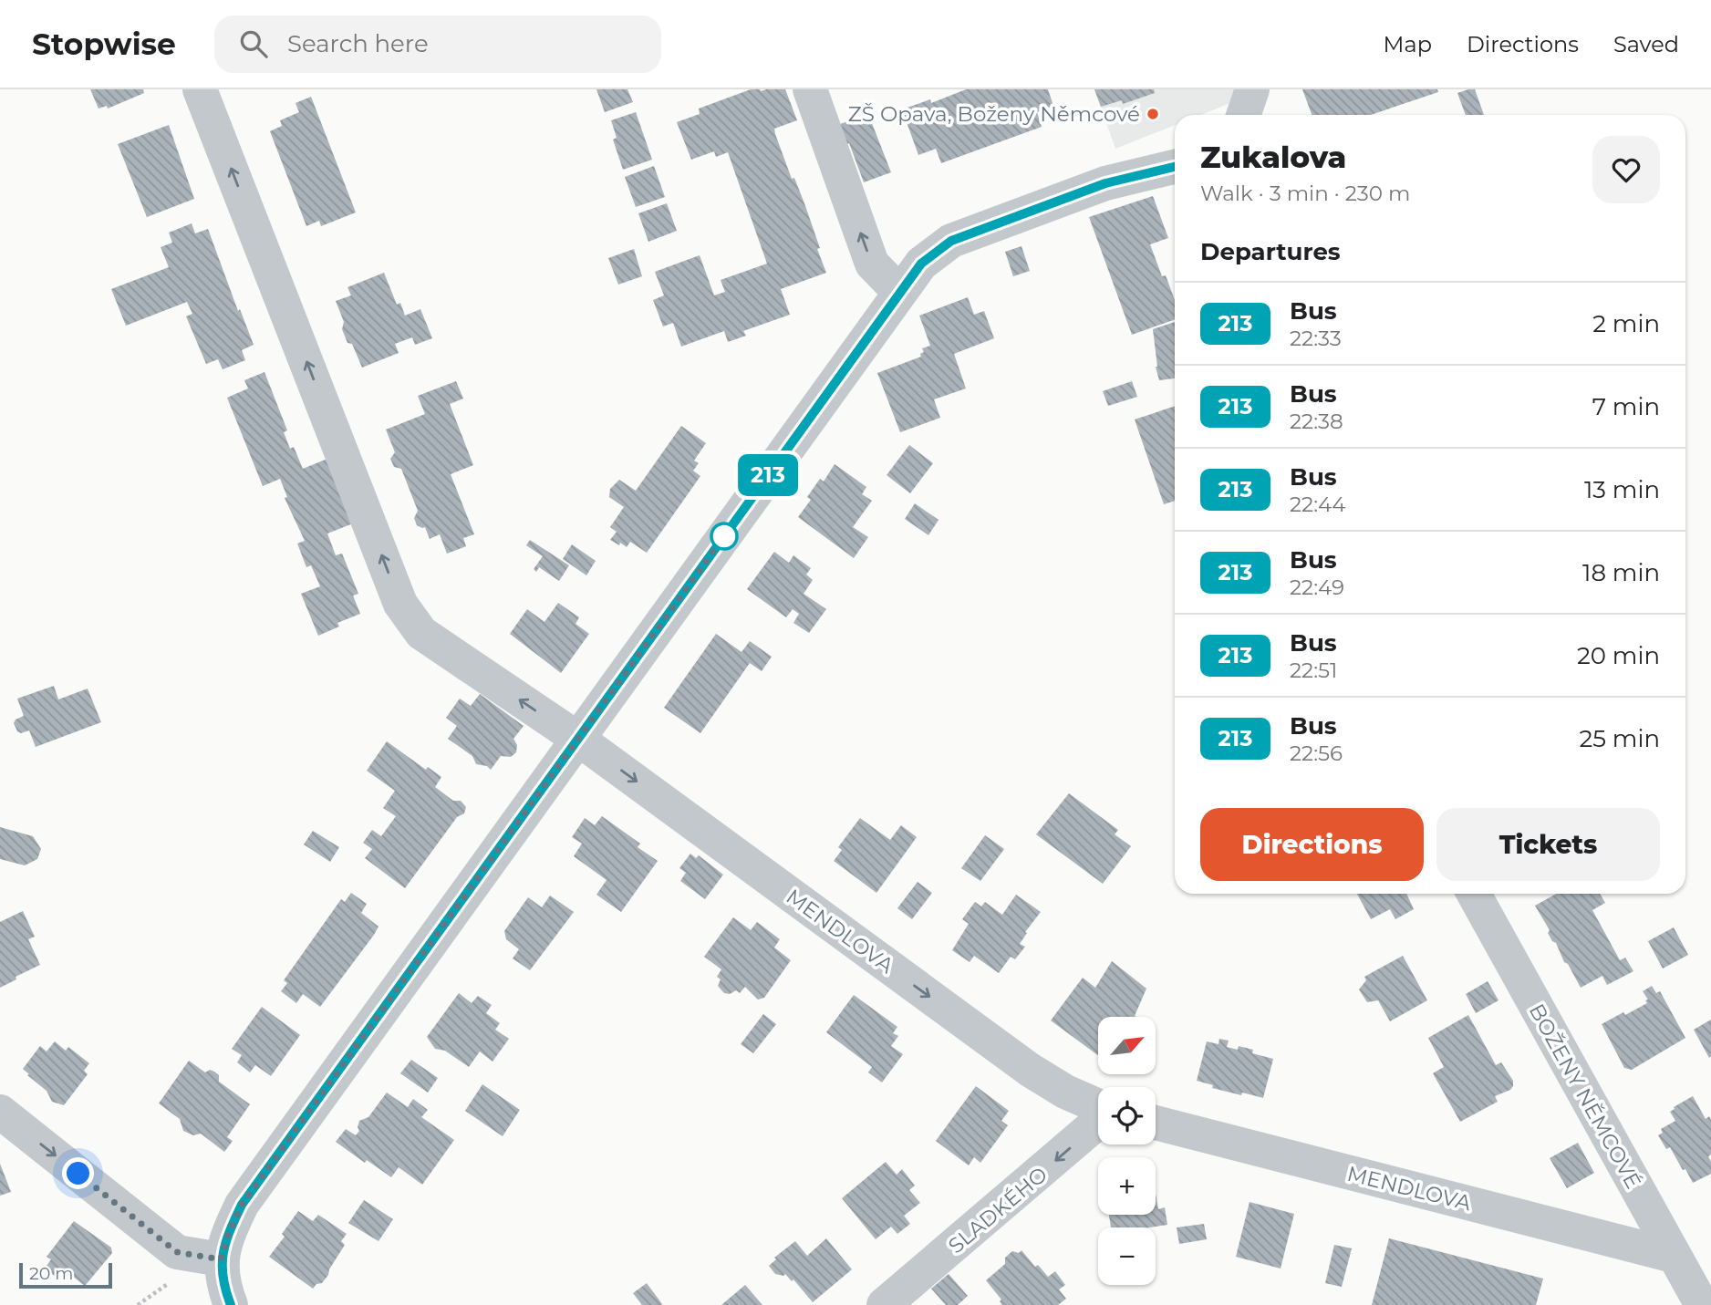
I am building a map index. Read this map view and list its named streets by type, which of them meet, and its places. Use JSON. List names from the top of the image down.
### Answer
{
  "streets": {
    "street": ["MENDLOVA", "BOŽENY NĚMCOVÉ", "SLADKÉHO"]
  },
  "crossings": [
    ["MENDLOVA", "BOŽENY NĚMCOVÉ"]
  ],
  "one_way": ["SLADKÉHO"],
  "places": ["ZŠ Opava, Boženy Němcové"],
  "lines": ["bus line 213"],
  "scale_bar": "20 m",
  "north": "top right",
  "page": {
    "header": "Stopwise",
    "search": "Search here",
    "nav": ["Map", "Directions", "Saved"],
    "on_map": "213",
    "heading": [
      ["Zukalova", "Walk · 3 min · 230 m"],
      "Departures"
    ],
    "list": [
      {
        "mark": "213",
        "name": "Bus",
        "note": "22:33",
        "value": "2 min"
      },
      {
        "mark": "213",
        "name": "Bus",
        "note": "22:38",
        "value": "7 min"
      },
      {
        "mark": "213",
        "name": "Bus",
        "note": "22:44",
        "value": "13 min"
      },
      {
        "mark": "213",
        "name": "Bus",
        "note": "22:49",
        "value": "18 min"
      },
      {
        "mark": "213",
        "name": "Bus",
        "note": "22:51",
        "value": "20 min"
      },
      {
        "mark": "213",
        "name": "Bus",
        "note": "22:56",
        "value": "25 min"
      }
    ],
    "buttons": ["Directions", "Tickets"],
    "map_buttons": ["+", "−"],
    "scale": "20 m"
  }
}
